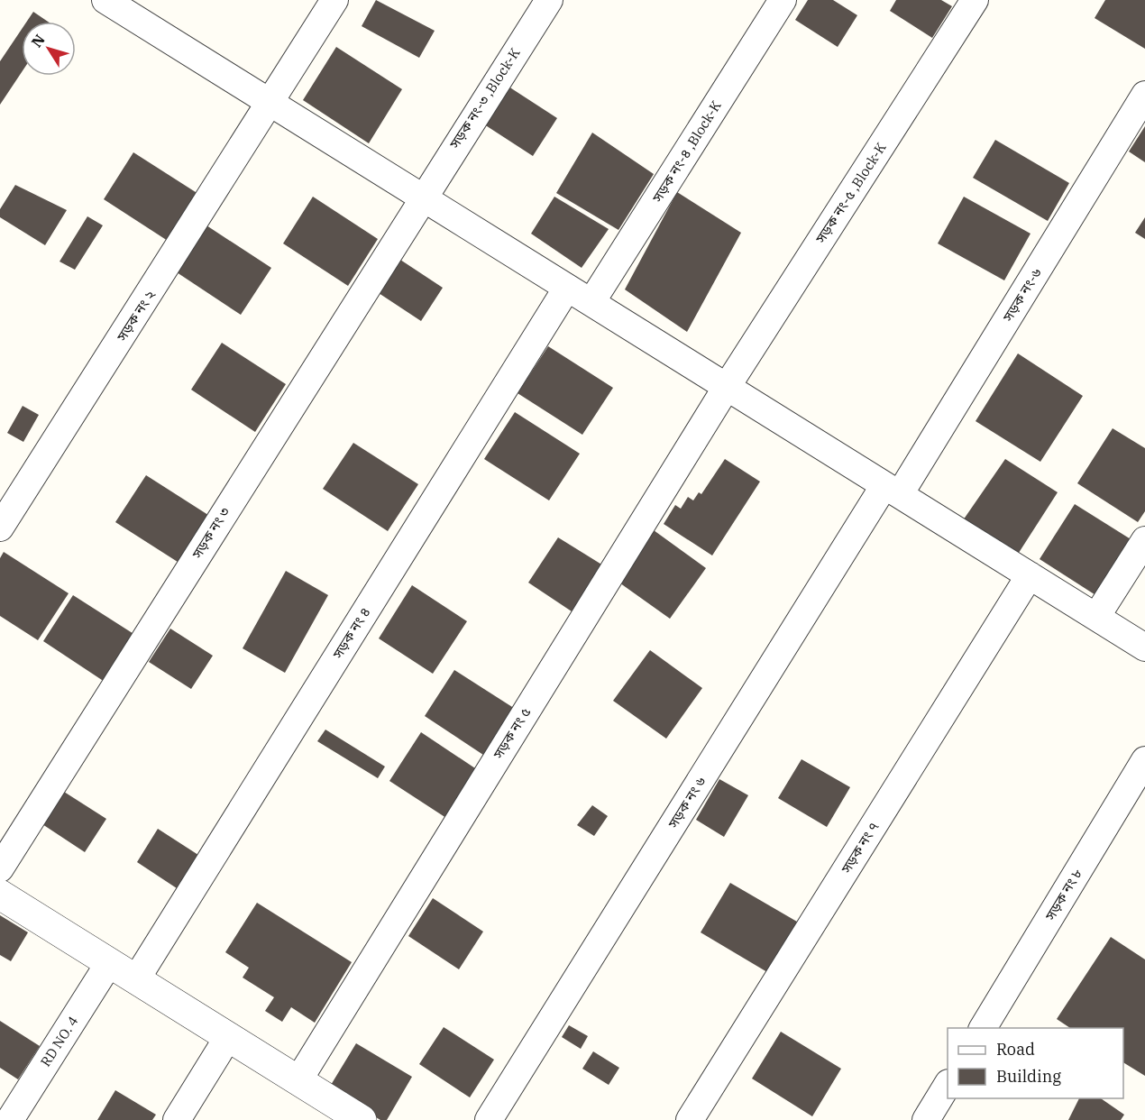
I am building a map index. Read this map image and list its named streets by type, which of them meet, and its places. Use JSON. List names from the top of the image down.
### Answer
{
  "streets": {
    "street": [
      "সড়ক নং-৩ ,Block-K",
      "সড়ক নং-৪ ,Block-K",
      "সড়ক নং-৫ ,Block-K",
      "সড়ক নং-৬",
      "সড়ক নং ২",
      "সড়ক নং ৩",
      "সড়ক নং ৪",
      "সড়ক নং ৫",
      "সড়ক নং ৬",
      "সড়ক নং ৭",
      "সড়ক নং ৮",
      "RD NO. 4"
    ]
  },
  "crossings": [
    ["সড়ক নং-৩ ,Block-K", "সড়ক নং ৩"],
    ["সড়ক নং-৫ ,Block-K", "সড়ক নং ৫"],
    ["সড়ক নং-৬", "সড়ক নং ৬"]
  ],
  "legend": ["Road", "Building"],
  "north": "top left"
}
